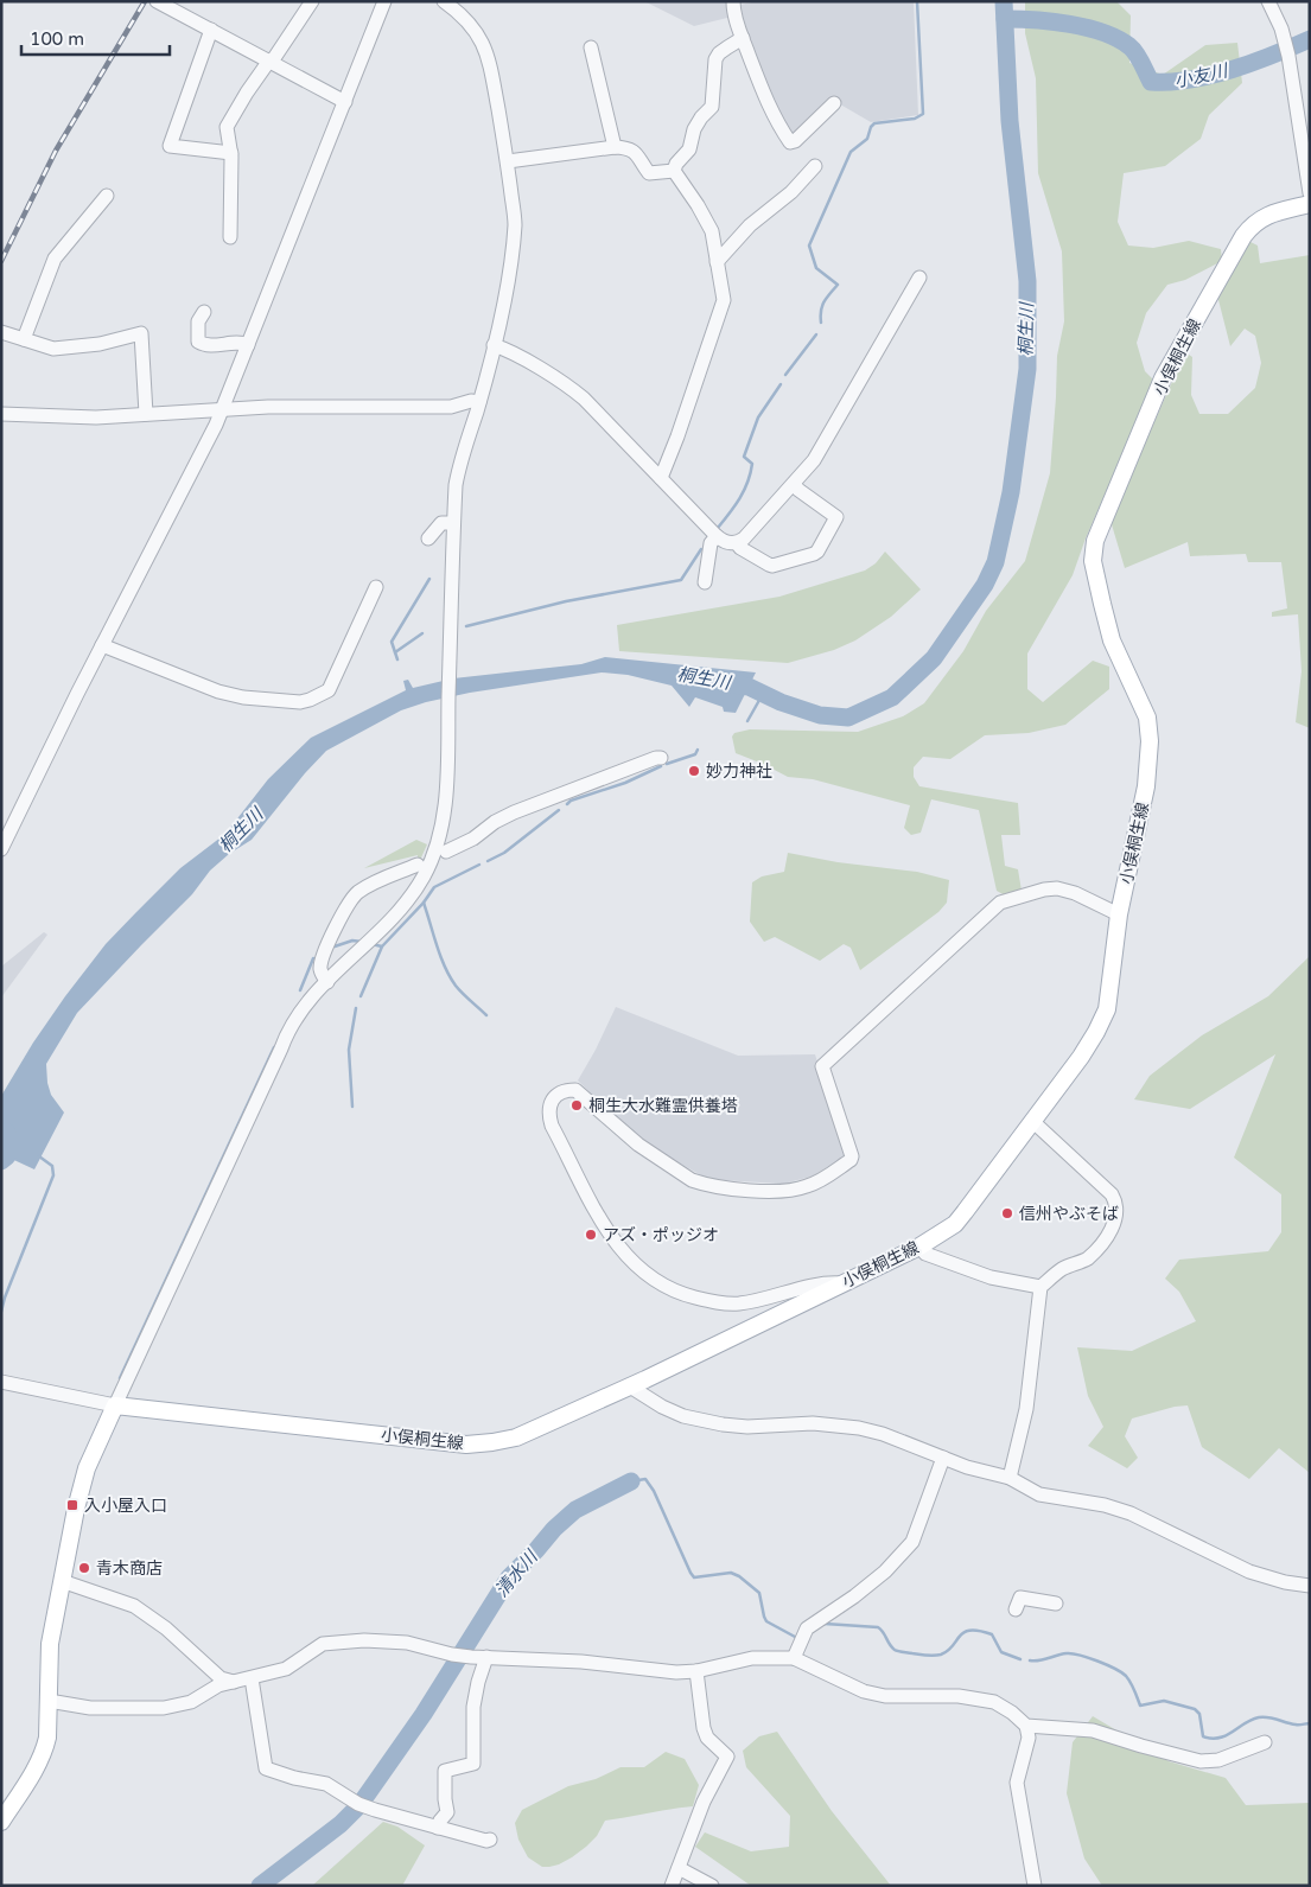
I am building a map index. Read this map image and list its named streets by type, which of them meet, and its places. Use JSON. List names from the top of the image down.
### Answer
{
  "streets": {
    "main road": ["小俣桐生線"]
  },
  "water": ["小友川", "桐生川", "清水川"],
  "places": {
    "other": [
      "妙力神社",
      "桐生大水難霊供養塔",
      "信州やぶそば",
      "アズ・ポッジオ",
      "青木商店"
    ],
    "transit": ["入小屋入口"]
  },
  "scale_bar": "100 m"
}
